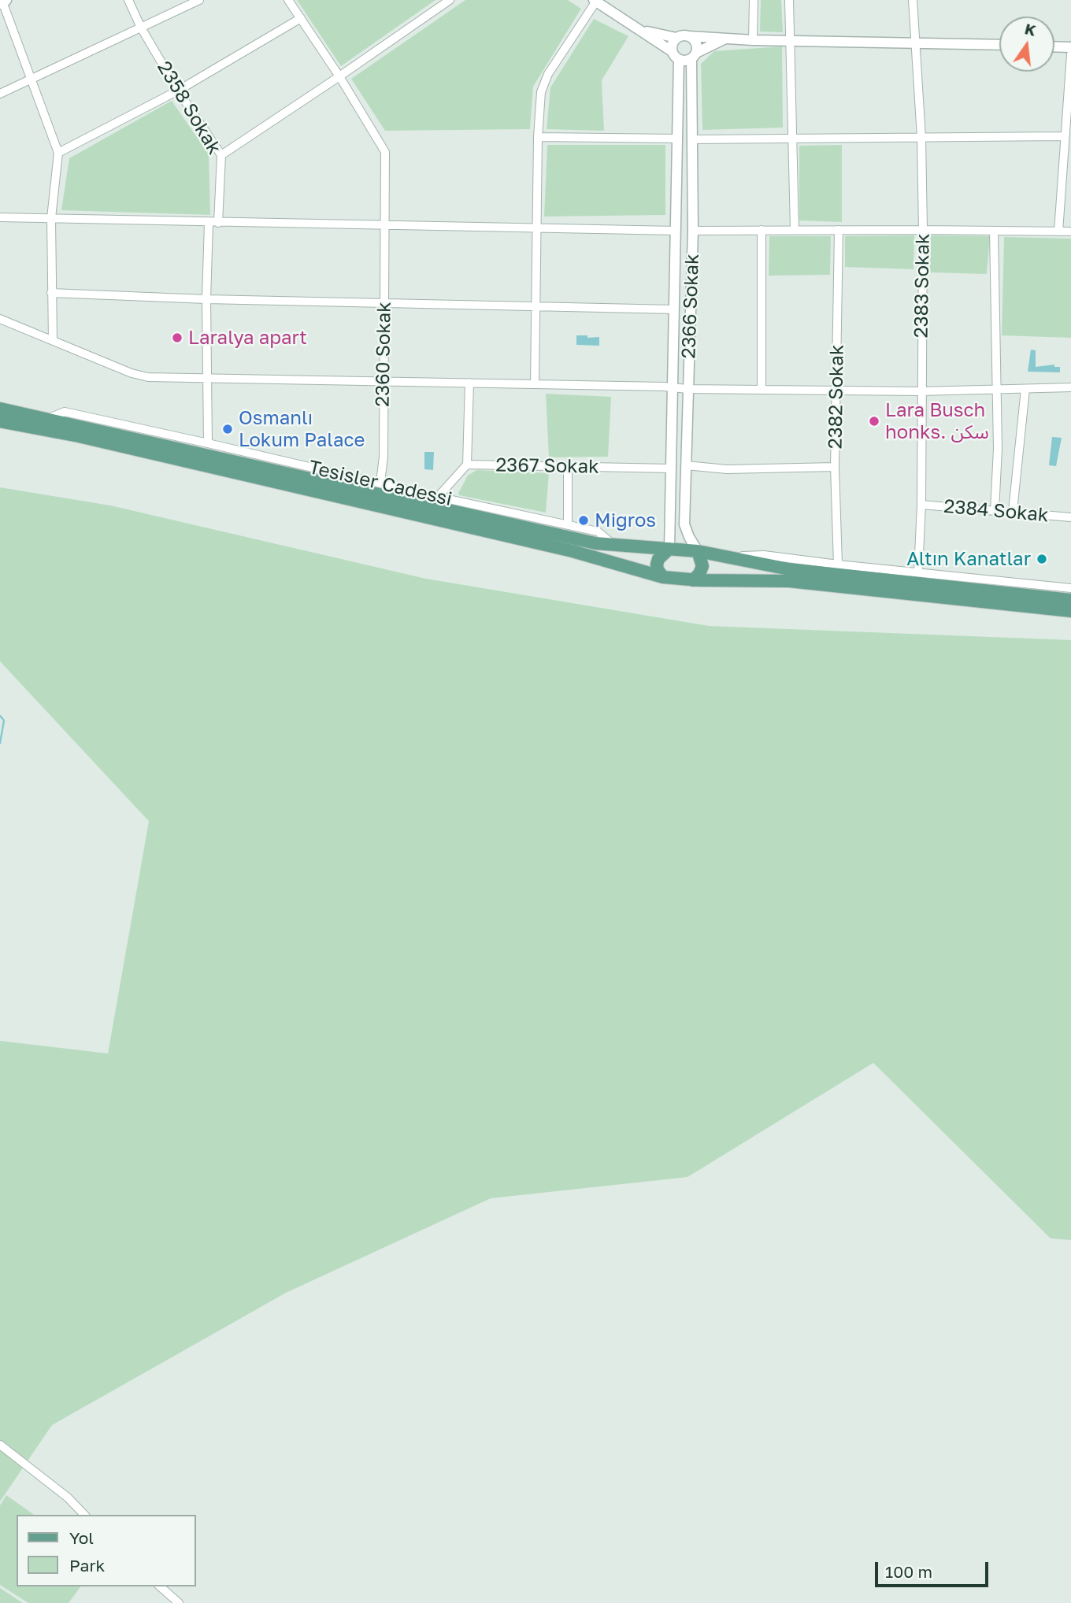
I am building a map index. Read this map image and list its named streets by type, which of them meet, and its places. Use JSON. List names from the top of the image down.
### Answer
{
  "streets": {
    "street": [
      "2358 Sokak",
      "2383 Sokak",
      "2366 Sokak",
      "2360 Sokak",
      "2382 Sokak",
      "2367 Sokak",
      "Tesisler Cadessi",
      "2384 Sokak"
    ]
  },
  "crossings": [
    ["2383 Sokak", "2384 Sokak"],
    ["2366 Sokak", "2367 Sokak"],
    ["2360 Sokak", "Tesisler Cadessi"],
    ["2367 Sokak", "Tesisler Cadessi"]
  ],
  "places": [
    "Laralya apart",
    "Lara Busch honks. سكن",
    "Osmanlı Lokum Palace",
    "Migros",
    "Altın Kanatlar"
  ],
  "legend": ["Yol", "Park"],
  "scale_bar": "100 m",
  "north": "top"
}
